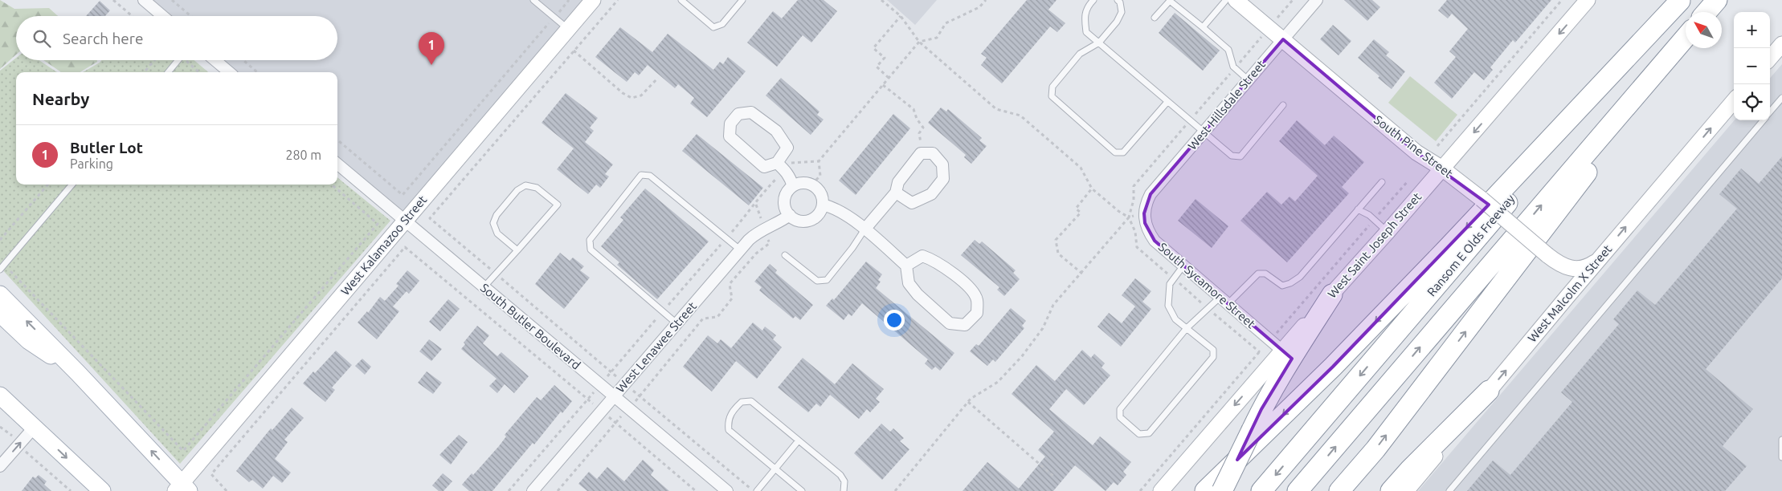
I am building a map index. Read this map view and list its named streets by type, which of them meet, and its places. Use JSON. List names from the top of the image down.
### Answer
{
  "streets": {
    "highway": ["Ransom E Olds Freeway"],
    "main road": [
      "South Pine Street",
      "West Kalamazoo Street",
      "West Saint Joseph Street",
      "West Malcolm X Street"
    ],
    "street": [
      "West Hillsdale Street",
      "South Sycamore Street",
      "South Butler Boulevard",
      "West Lenawee Street"
    ]
  },
  "crossings": [
    ["West Hillsdale Street", "South Pine Street"],
    ["West Hillsdale Street", "South Sycamore Street"],
    ["South Pine Street", "West Saint Joseph Street"],
    ["South Pine Street", "West Malcolm X Street"],
    ["West Kalamazoo Street", "South Butler Boulevard"],
    ["West Saint Joseph Street", "South Sycamore Street"],
    ["South Butler Boulevard", "West Lenawee Street"]
  ],
  "one_way": ["West Saint Joseph Street", "West Malcolm X Street"],
  "north": "top left",
  "page": {
    "map_buttons": ["+", "−"],
    "search": "Search here",
    "pins": "1",
    "heading": "Nearby",
    "list": [
      {
        "mark": "1",
        "name": "Butler Lot",
        "note": "Parking",
        "value": "280 m"
      }
    ]
  }
}
